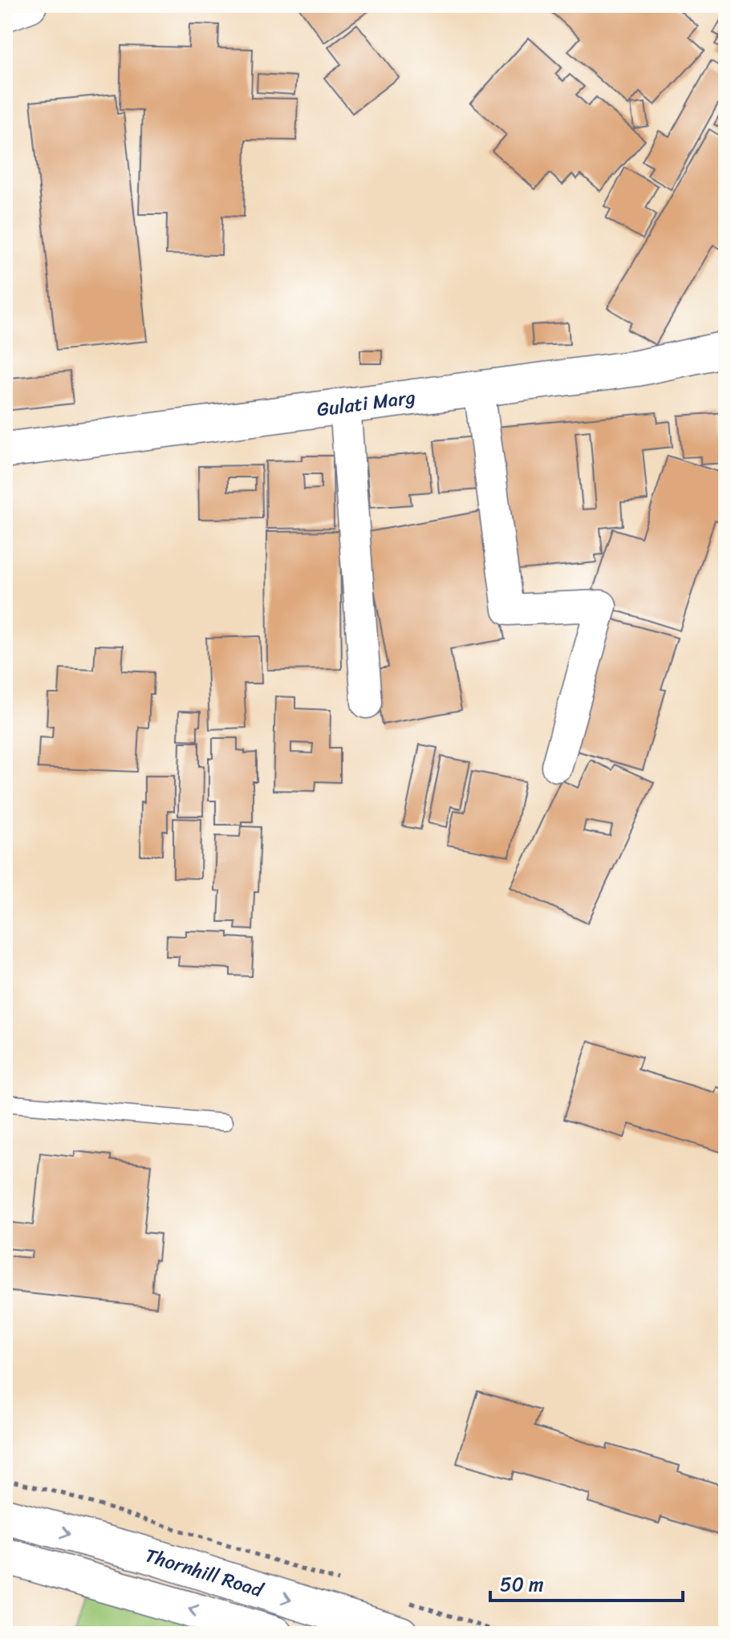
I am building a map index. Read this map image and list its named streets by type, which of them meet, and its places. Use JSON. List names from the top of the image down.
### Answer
{
  "streets": {
    "street": ["Gulati Marg", "Thornhill Road"]
  },
  "scale_bar": "50 m"
}
